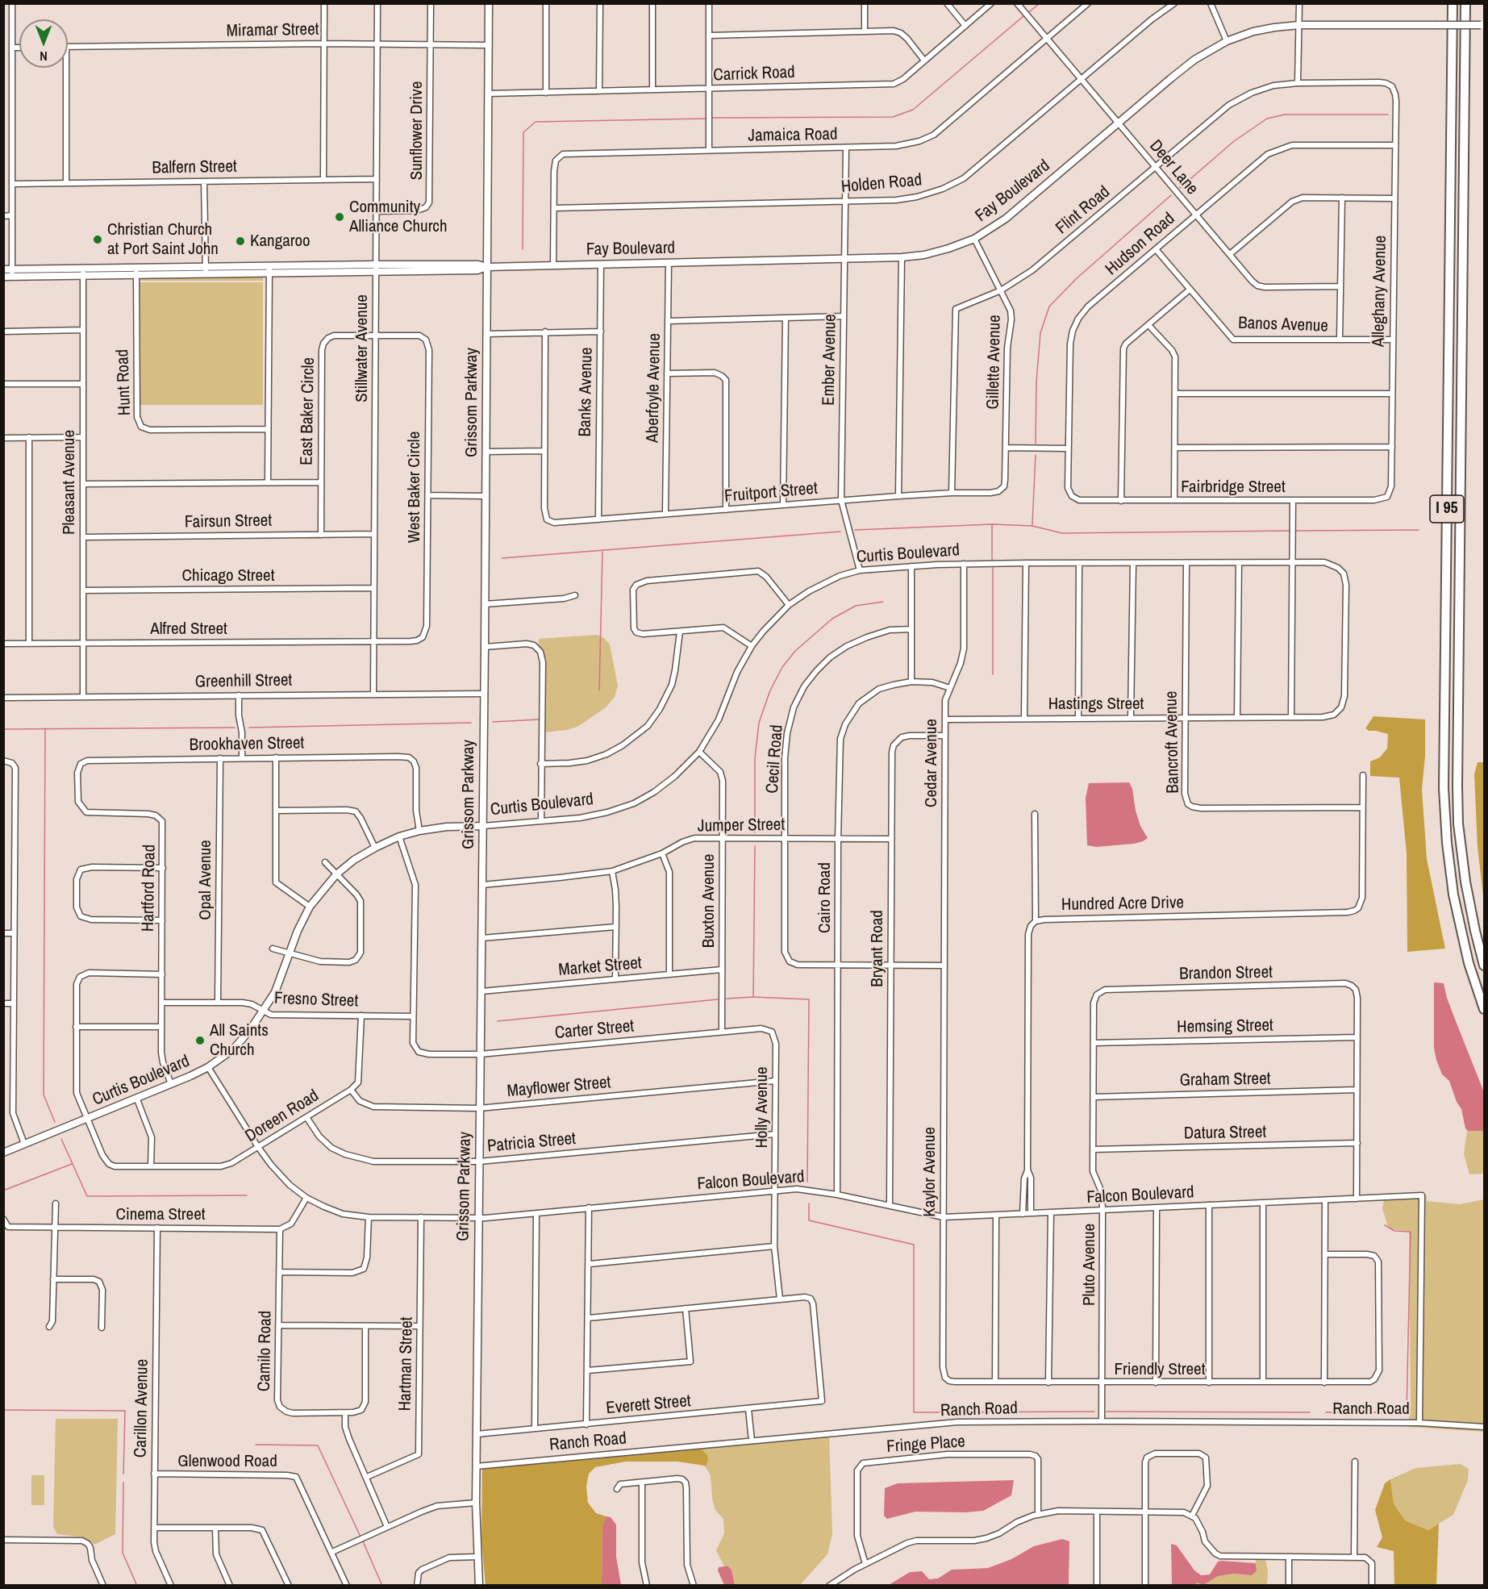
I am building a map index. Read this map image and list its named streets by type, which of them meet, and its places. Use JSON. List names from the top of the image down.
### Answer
{
  "streets": {
    "highway": ["I 95"],
    "main road": ["Fay Boulevard", "Grissom Parkway", "Curtis Boulevard"],
    "street": [
      "Miramar Street",
      "Carrick Road",
      "Sunflower Drive",
      "Jamaica Road",
      "Balfern Street",
      "Deer Lane",
      "Holden Road",
      "Flint Road",
      "Hudson Road",
      "Alleghany Avenue",
      "Banos Avenue",
      "Stillwater Avenue",
      "Ember Avenue",
      "Gillette Avenue",
      "Hunt Road",
      "Aberfoyle Avenue",
      "Banks Avenue",
      "East Baker Circle",
      "Pleasant Avenue",
      "West Baker Circle",
      "Fairbridge Street",
      "Fruitport Street",
      "Fairsun Street",
      "Chicago Street",
      "Alfred Street",
      "Greenhill Street",
      "Hastings Street",
      "Bancroft Avenue",
      "Brookhaven Street",
      "Cecil Road",
      "Cedar Avenue",
      "Jumper Street",
      "Opal Avenue",
      "Hartford Road",
      "Cairo Road",
      "Buxton Avenue",
      "Hundred Acre Drive",
      "Bryant Road",
      "Market Street",
      "Brandon Street",
      "Fresno Street",
      "Hemsing Street",
      "Carter Street",
      "Graham Street",
      "Mayflower Street",
      "Holly Avenue",
      "Doreen Road",
      "Datura Street",
      "Patricia Street",
      "Kaylor Avenue",
      "Falcon Boulevard",
      "Cinema Street",
      "Pluto Avenue",
      "Camilo Road",
      "Hartman Street",
      "Friendly Street",
      "Everett Street",
      "Carillon Avenue",
      "Ranch Road",
      "Fringe Place",
      "Glenwood Road"
    ]
  },
  "crossings": [
    ["Miramar Street", "Sunflower Drive"],
    ["Miramar Street", "Stillwater Avenue"],
    ["Miramar Street", "Grissom Parkway"],
    ["Carrick Road", "Grissom Parkway"],
    ["Sunflower Drive", "Stillwater Avenue"],
    ["Jamaica Road", "Deer Lane"],
    ["Jamaica Road", "Holden Road"],
    ["Jamaica Road", "Fay Boulevard"],
    ["Jamaica Road", "Ember Avenue"],
    ["Balfern Street", "Stillwater Avenue"],
    ["Deer Lane", "Holden Road"],
    ["Deer Lane", "Fay Boulevard"],
    ["Deer Lane", "Flint Road"],
    ["Deer Lane", "Hudson Road"],
    ["Holden Road", "Ember Avenue"],
    ["Fay Boulevard", "Stillwater Avenue"],
    ["Fay Boulevard", "Ember Avenue"],
    ["Fay Boulevard", "Gillette Avenue"],
    ["Fay Boulevard", "Hunt Road"],
    ["Fay Boulevard", "Aberfoyle Avenue"],
    ["Fay Boulevard", "Banks Avenue"],
    ["Fay Boulevard", "Grissom Parkway"],
    ["Fay Boulevard", "Pleasant Avenue"],
    ["Flint Road", "Alleghany Avenue"],
    ["Flint Road", "Gillette Avenue"],
    ["Flint Road", "Fruitport Street"],
    ["Hudson Road", "Alleghany Avenue"],
    ["Hudson Road", "Banos Avenue"],
    ["Hudson Road", "Fairbridge Street"],
    ["Alleghany Avenue", "Banos Avenue"],
    ["Alleghany Avenue", "Fairbridge Street"],
    ["Stillwater Avenue", "East Baker Circle"],
    ["Stillwater Avenue", "West Baker Circle"],
    ["Stillwater Avenue", "Fairsun Street"],
    ["Stillwater Avenue", "Chicago Street"],
    ["Stillwater Avenue", "Alfred Street"],
    ["Stillwater Avenue", "Greenhill Street"],
    ["Ember Avenue", "Fruitport Street"],
    ["Ember Avenue", "Curtis Boulevard"],
    ["Gillette Avenue", "Fruitport Street"],
    ["Aberfoyle Avenue", "Fruitport Street"],
    ["Banks Avenue", "Fruitport Street"],
    ["Grissom Parkway", "Curtis Boulevard"],
    ["Grissom Parkway", "Greenhill Street"],
    ["Grissom Parkway", "Jumper Street"],
    ["Grissom Parkway", "Market Street"],
    ["Grissom Parkway", "Carter Street"],
    ["Grissom Parkway", "Mayflower Street"],
    ["Grissom Parkway", "Patricia Street"],
    ["Grissom Parkway", "Falcon Boulevard"],
    ["Grissom Parkway", "Everett Street"],
    ["Grissom Parkway", "Ranch Road"],
    ["East Baker Circle", "West Baker Circle"],
    ["East Baker Circle", "Fairsun Street"],
    ["Pleasant Avenue", "Fairsun Street"],
    ["Pleasant Avenue", "Chicago Street"],
    ["Pleasant Avenue", "Alfred Street"],
    ["Pleasant Avenue", "Greenhill Street"],
    ["West Baker Circle", "Alfred Street"],
    ["Curtis Boulevard", "Hastings Street"],
    ["Curtis Boulevard", "Bancroft Avenue"],
    ["Curtis Boulevard", "Brookhaven Street"],
    ["Curtis Boulevard", "Cedar Avenue"],
    ["Curtis Boulevard", "Hartford Road"],
    ["Curtis Boulevard", "Buxton Avenue"],
    ["Curtis Boulevard", "Fresno Street"],
    ["Curtis Boulevard", "Doreen Road"],
    ["Curtis Boulevard", "Falcon Boulevard"],
    ["Hastings Street", "Bancroft Avenue"],
    ["Hastings Street", "Cedar Avenue"],
    ["Bancroft Avenue", "Hundred Acre Drive"],
    ["Brookhaven Street", "Opal Avenue"],
    ["Brookhaven Street", "Hartford Road"],
    ["Cecil Road", "Jumper Street"],
    ["Cecil Road", "Cairo Road"],
    ["Cedar Avenue", "Cairo Road"],
    ["Cedar Avenue", "Bryant Road"],
    ["Cedar Avenue", "Kaylor Avenue"],
    ["Jumper Street", "Cairo Road"],
    ["Jumper Street", "Buxton Avenue"],
    ["Jumper Street", "Bryant Road"],
    ["Opal Avenue", "Fresno Street"],
    ["Hartford Road", "Fresno Street"],
    ["Cairo Road", "Falcon Boulevard"],
    ["Buxton Avenue", "Market Street"],
    ["Buxton Avenue", "Carter Street"],
    ["Bryant Road", "Falcon Boulevard"],
    ["Brandon Street", "Hemsing Street"],
    ["Brandon Street", "Pluto Avenue"],
    ["Fresno Street", "Carter Street"],
    ["Hemsing Street", "Pluto Avenue"],
    ["Carter Street", "Holly Avenue"],
    ["Graham Street", "Pluto Avenue"],
    ["Mayflower Street", "Holly Avenue"],
    ["Mayflower Street", "Doreen Road"],
    ["Holly Avenue", "Patricia Street"],
    ["Holly Avenue", "Falcon Boulevard"],
    ["Holly Avenue", "Everett Street"],
    ["Doreen Road", "Patricia Street"],
    ["Doreen Road", "Falcon Boulevard"],
    ["Datura Street", "Pluto Avenue"],
    ["Kaylor Avenue", "Falcon Boulevard"],
    ["Kaylor Avenue", "Friendly Street"],
    ["Falcon Boulevard", "Pluto Avenue"],
    ["Falcon Boulevard", "Hartman Street"],
    ["Falcon Boulevard", "Ranch Road"],
    ["Cinema Street", "Camilo Road"],
    ["Cinema Street", "Carillon Avenue"],
    ["Pluto Avenue", "Friendly Street"],
    ["Pluto Avenue", "Ranch Road"],
    ["Carillon Avenue", "Glenwood Road"]
  ],
  "places": [
    "Community Alliance Church",
    "Christian Church at Port Saint John",
    "Kangaroo",
    "All Saints Church"
  ],
  "north": "bottom"
}
